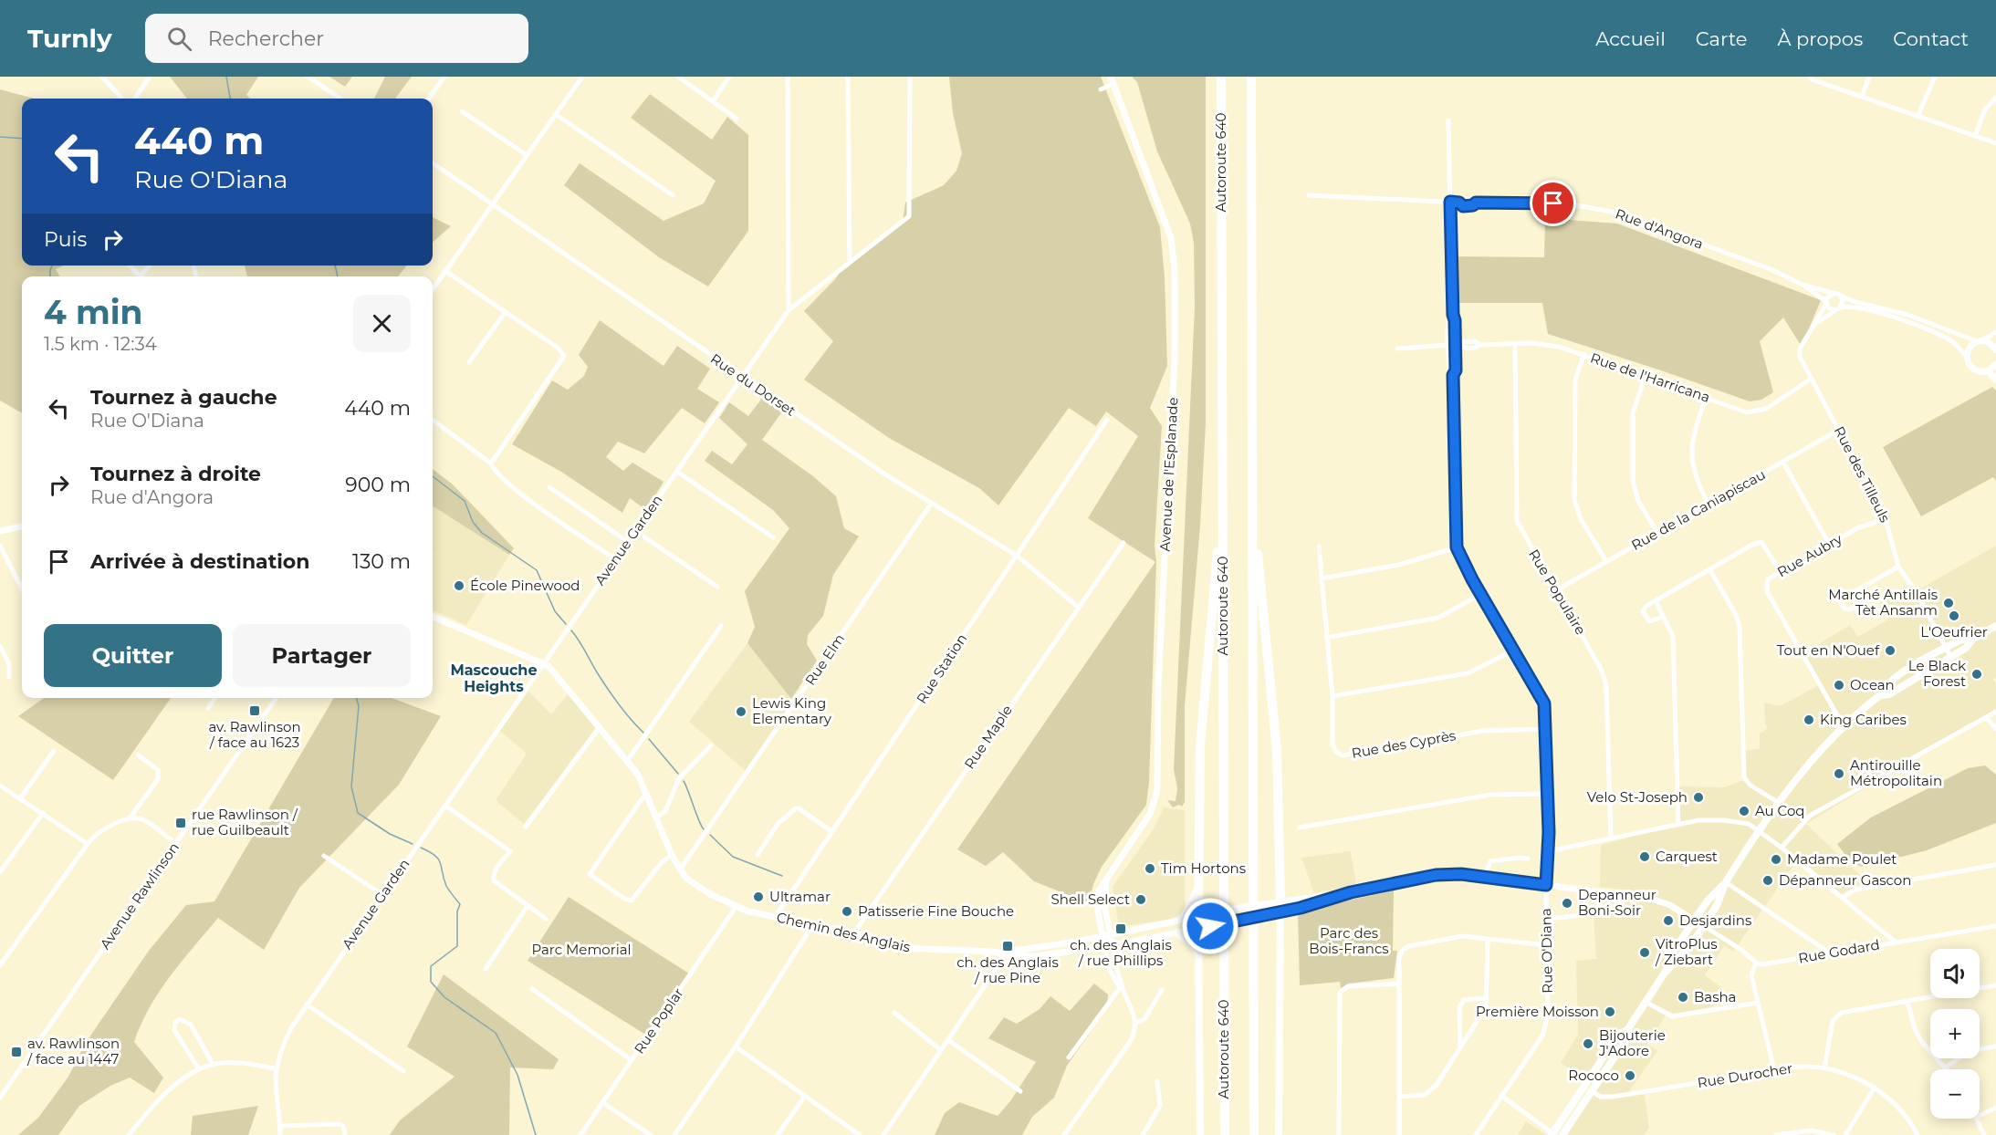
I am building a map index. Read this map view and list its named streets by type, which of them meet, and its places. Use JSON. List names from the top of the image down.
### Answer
{
  "streets": {
    "highway": ["Autoroute 640"],
    "street": [
      "Rue d'Angora",
      "Rue de l'Harricana",
      "Rue du Dorset",
      "Avenue de l'Esplanade",
      "Rue des Tilleuls",
      "Rue de la Caniapiscau",
      "Avenue Garden",
      "Rue Aubry",
      "Rue Populaire",
      "Rue Elm",
      "Rue Station",
      "Rue Maple",
      "Rue des Cyprès",
      "Avenue Rawlinson",
      "Chemin des Anglais",
      "Rue O'Diana",
      "Rue Godard",
      "Rue Poplar",
      "Rue Durocher"
    ]
  },
  "crossings": [
    ["Rue d'Angora", "Rue des Tilleuls"],
    ["Rue d'Angora", "Rue O'Diana"],
    ["Rue de l'Harricana", "Rue des Tilleuls"],
    ["Rue de l'Harricana", "Rue Populaire"],
    ["Rue de l'Harricana", "Rue O'Diana"],
    ["Rue du Dorset", "Avenue Garden"],
    ["Rue du Dorset", "Rue Elm"],
    ["Rue du Dorset", "Rue Station"],
    ["Rue du Dorset", "Rue Maple"],
    ["Avenue de l'Esplanade", "Chemin des Anglais"],
    ["Rue des Tilleuls", "Rue de la Caniapiscau"],
    ["Rue des Tilleuls", "Rue Aubry"],
    ["Rue de la Caniapiscau", "Rue Populaire"],
    ["Avenue Garden", "Chemin des Anglais"],
    ["Rue Elm", "Chemin des Anglais"],
    ["Rue Station", "Chemin des Anglais"],
    ["Rue Maple", "Chemin des Anglais"],
    ["Rue des Cyprès", "Rue O'Diana"],
    ["Chemin des Anglais", "Rue O'Diana"],
    ["Chemin des Anglais", "Rue Poplar"]
  ],
  "districts": ["Mascouche Heights"],
  "parks": ["Parc des Bois-Francs", "Parc Memorial"],
  "places": {
    "other": [
      "École Pinewood",
      "Marché Antillais Tèt Ansanm",
      "L'Oeufrier",
      "Tout en N'Ouef",
      "Le Black Forest",
      "Ocean",
      "Lewis King Elementary",
      "King Caribes",
      "Antirouille Métropolitain",
      "Velo St-Joseph",
      "Au Coq",
      "Carquest",
      "Madame Poulet",
      "Tim Hortons",
      "Dépanneur Gascon",
      "Ultramar",
      "Shell Select",
      "Depanneur Boni-Soir",
      "Patisserie Fine Bouche",
      "Desjardins",
      "VitroPlus / Ziebart",
      "Basha",
      "Première Moisson",
      "Bijouterie J'Adore",
      "Rococo"
    ],
    "transit": [
      "av. Rawlinson / face au 1623",
      "rue Rawlinson / rue Guilbeault",
      "ch. des Anglais / rue Phillips",
      "ch. des Anglais / rue Pine",
      "av. Rawlinson / face au 1447"
    ]
  },
  "page": {
    "header": "Turnly",
    "search": "Rechercher",
    "nav": [
      "Accueil",
      "Carte",
      "À propos",
      "Contact"
    ],
    "turn": ["440 m", "Rue O'Diana"],
    "then": "Puis",
    "heading": ["4 min", "1.5 km · 12:34"],
    "list": [
      {
        "name": "Tournez à gauche",
        "note": "Rue O'Diana",
        "value": "440 m"
      },
      {
        "name": "Tournez à droite",
        "note": "Rue d'Angora",
        "value": "900 m"
      },
      {
        "name": "Arrivée à destination",
        "value": "130 m"
      }
    ],
    "buttons": ["Quitter", "Partager"],
    "map_buttons": ["+", "−"]
  }
}
